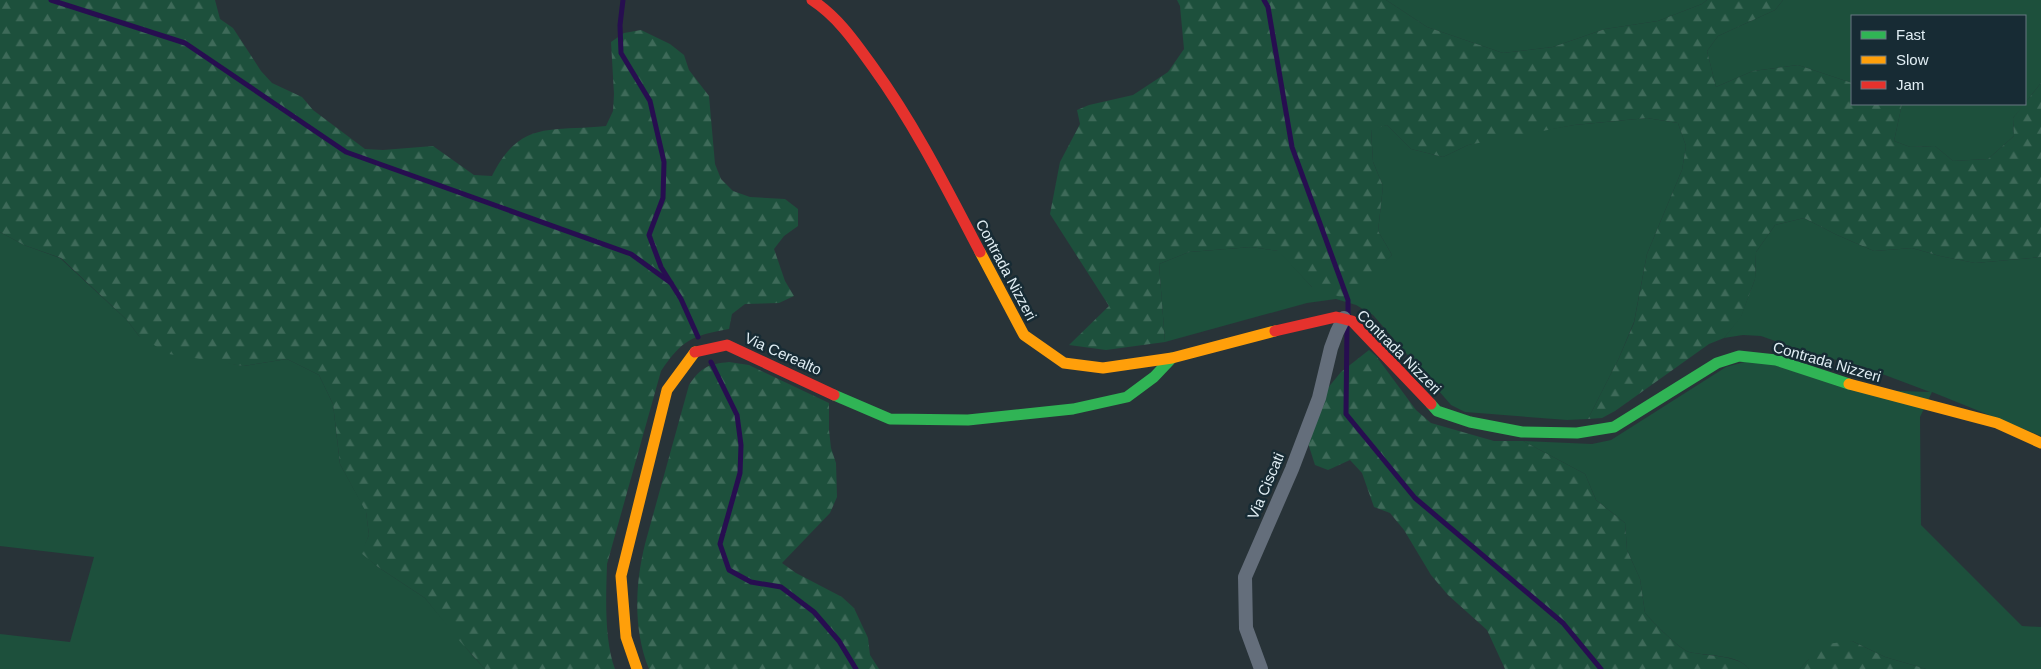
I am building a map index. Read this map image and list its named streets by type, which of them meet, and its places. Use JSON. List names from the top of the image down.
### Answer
{
  "streets": {
    "street": ["Contrada Nizzeri", "Via Cerealto", "Via Ciscati"]
  },
  "crossings": [
    ["Contrada Nizzeri", "Via Cerealto"],
    ["Contrada Nizzeri", "Via Ciscati"]
  ],
  "legend": ["Fast", "Slow", "Jam"]
}
